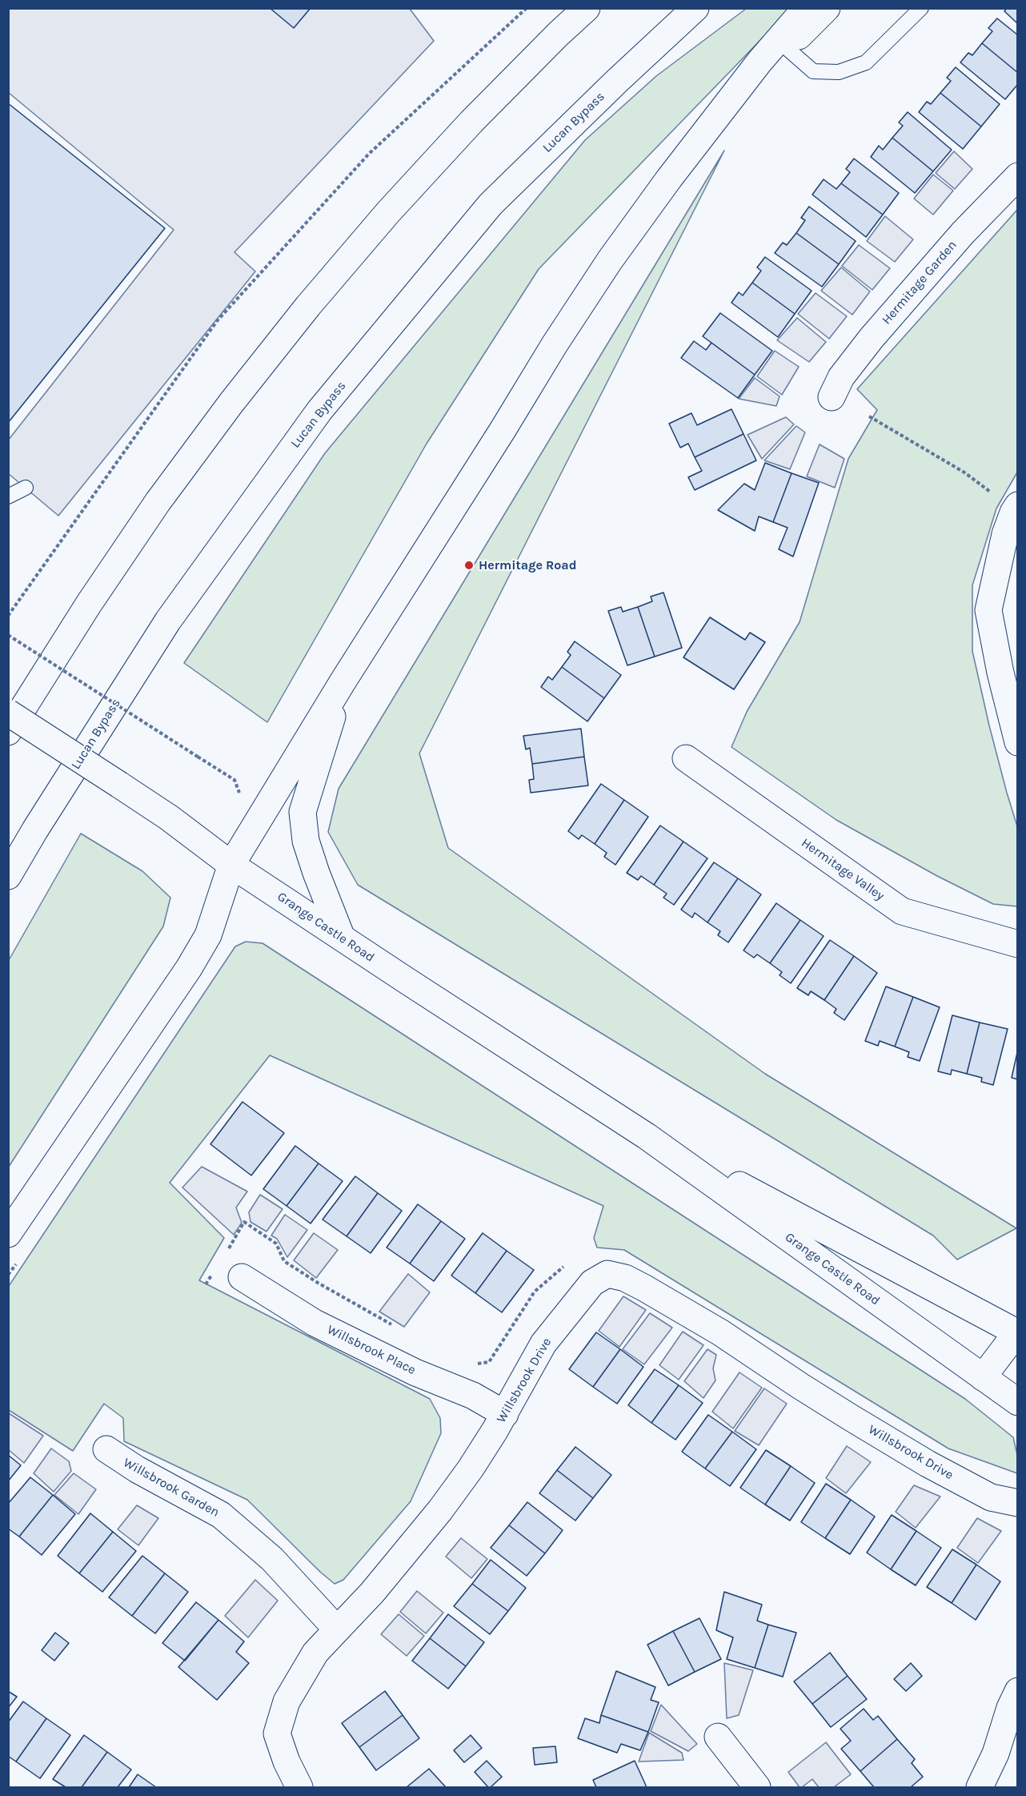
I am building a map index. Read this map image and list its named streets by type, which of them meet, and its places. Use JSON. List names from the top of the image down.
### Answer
{
  "streets": {
    "main road": [
      "Lucan Bypass",
      "Hermitage Garden",
      "Hermitage Valley",
      "Grange Castle Road",
      "Willsbrook Place",
      "Willsbrook Drive",
      "Willsbrook Garden"
    ]
  },
  "crossings": [
    ["Willsbrook Place", "Willsbrook Drive"],
    ["Willsbrook Drive", "Willsbrook Garden"]
  ],
  "places": ["Hermitage Road"]
}
